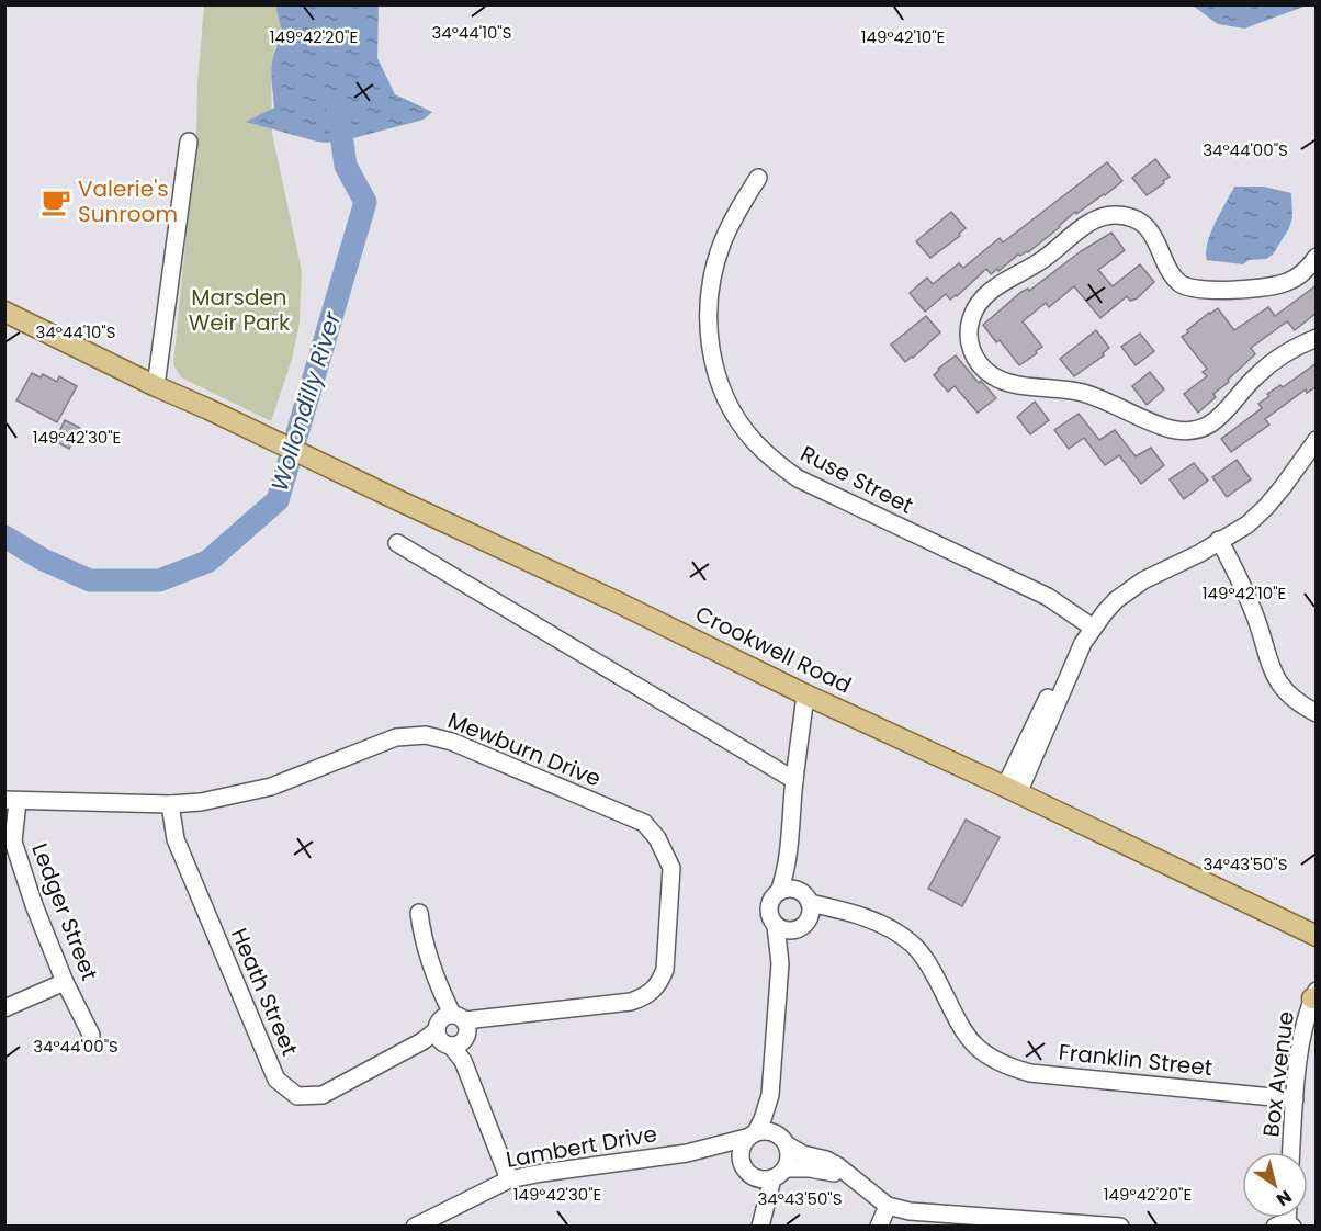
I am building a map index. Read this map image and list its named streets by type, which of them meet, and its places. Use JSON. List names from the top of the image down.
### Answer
{
  "streets": {
    "main road": ["Crookwell Road"],
    "street": [
      "Ruse Street",
      "Mewburn Drive",
      "Ledger Street",
      "Heath Street",
      "Franklin Street",
      "Box Avenue",
      "Lambert Drive"
    ]
  },
  "crossings": [
    ["Mewburn Drive", "Ledger Street"],
    ["Mewburn Drive", "Heath Street"],
    ["Franklin Street", "Box Avenue"]
  ],
  "water": ["Wollondilly River"],
  "parks": ["Marsden Weir Park"],
  "places": {
    "cafe": ["Valerie's Sunroom"]
  },
  "north": "bottom right",
  "coordinates": [
    "34°44'10\"S",
    "149°42'20\"E",
    "149°42'10\"E",
    "34°44'00\"S",
    "149°42'30\"E",
    "34°43'50\"S"
  ]
}
